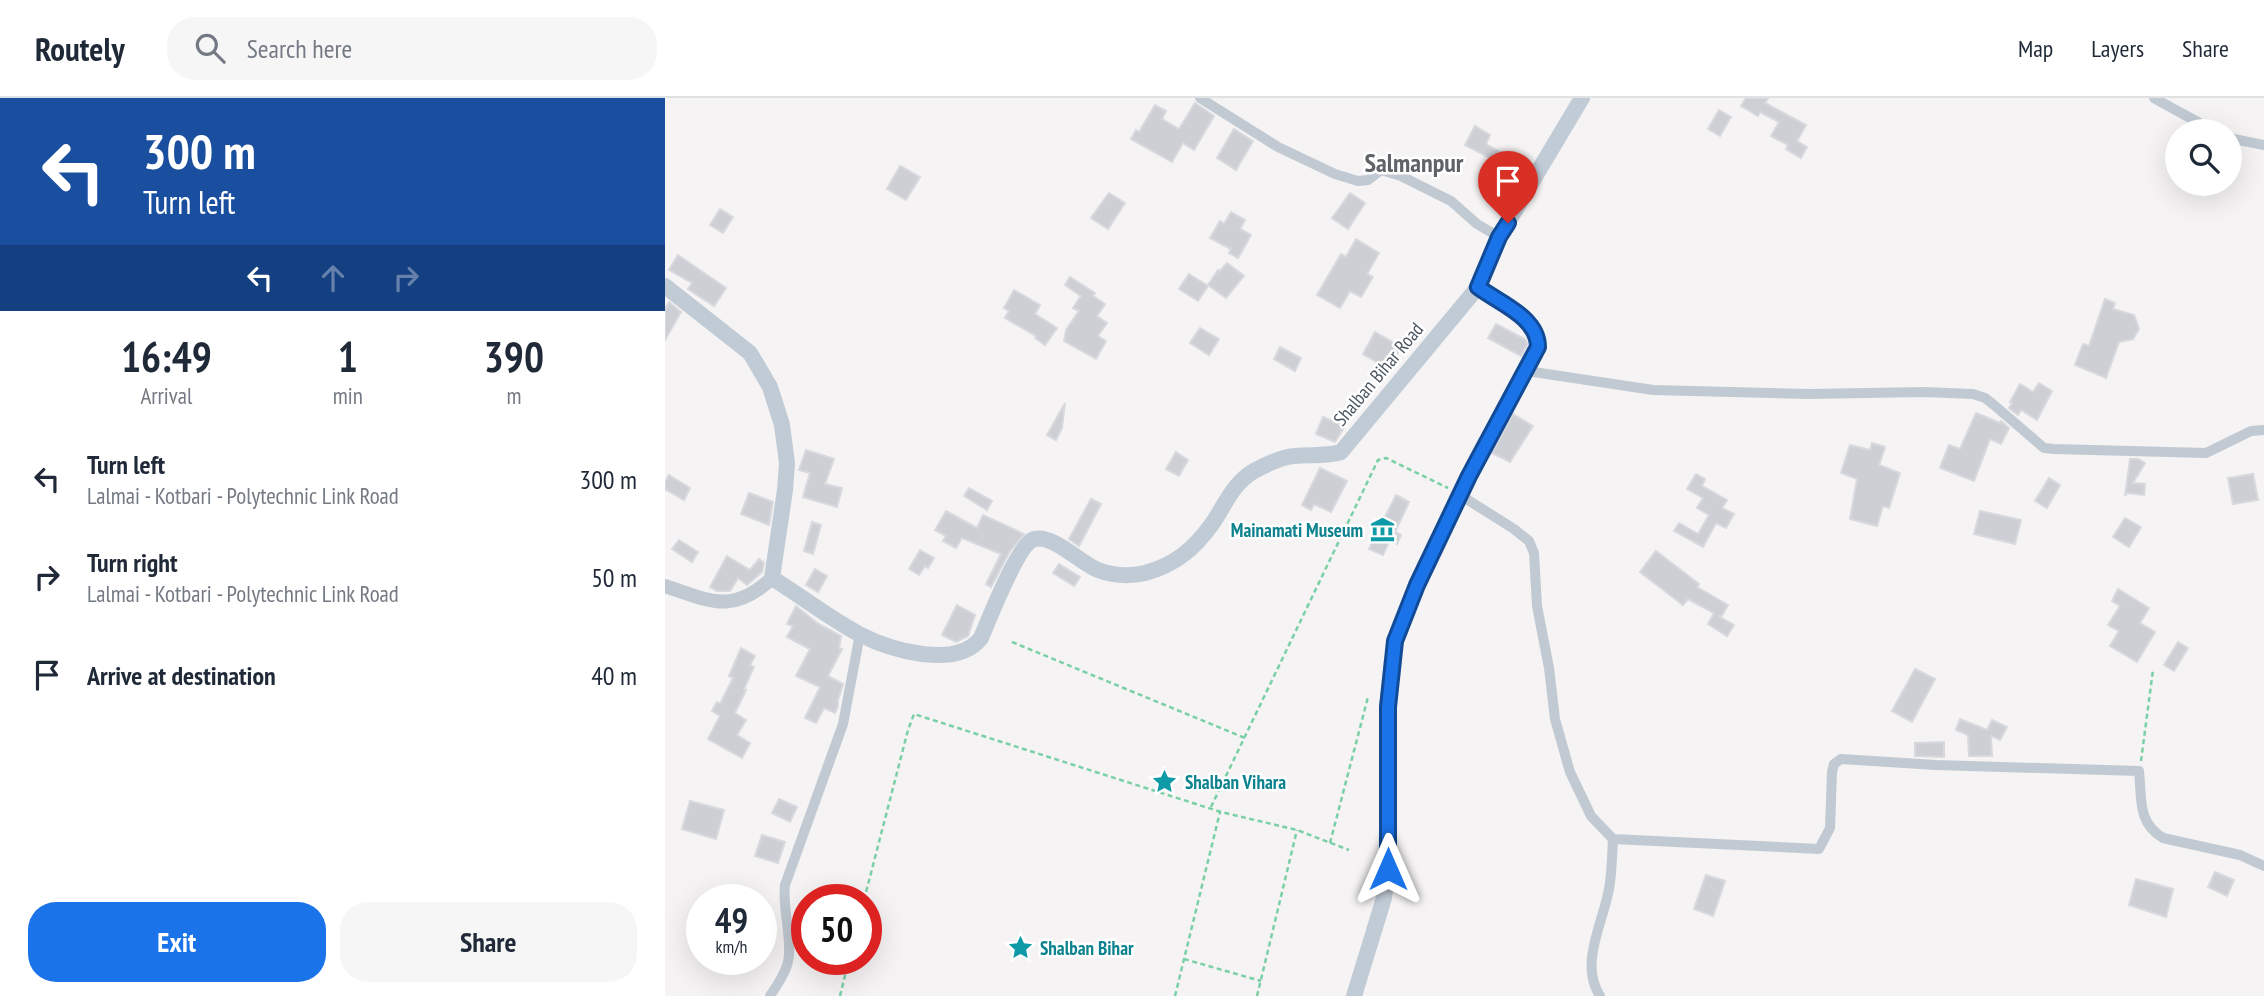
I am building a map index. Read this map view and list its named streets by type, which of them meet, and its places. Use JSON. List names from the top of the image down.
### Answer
{
  "streets": {
    "main road": ["Shalban Bihar Road"]
  },
  "districts": ["Salmanpur"],
  "places": {
    "museum": ["Mainamati Museum"],
    "place": ["Shalban Vihara", "Shalban Bihar"]
  },
  "page": {
    "header": "Routely",
    "search": "Search here",
    "nav": ["Map", "Layers", "Share"],
    "turn": ["300 m", "Turn left"],
    "eta": [
      "16:49",
      "Arrival",
      "1",
      "min",
      "390",
      "m"
    ],
    "list": [
      {
        "name": "Turn left",
        "note": "Lalmai - Kotbari - Polytechnic Link Road",
        "value": "300 m"
      },
      {
        "name": "Turn right",
        "note": "Lalmai - Kotbari - Polytechnic Link Road",
        "value": "50 m"
      },
      {
        "name": "Arrive at destination",
        "value": "40 m"
      }
    ],
    "speed": "49 km/h",
    "limit": "50",
    "buttons": ["Exit", "Share"]
  }
}
